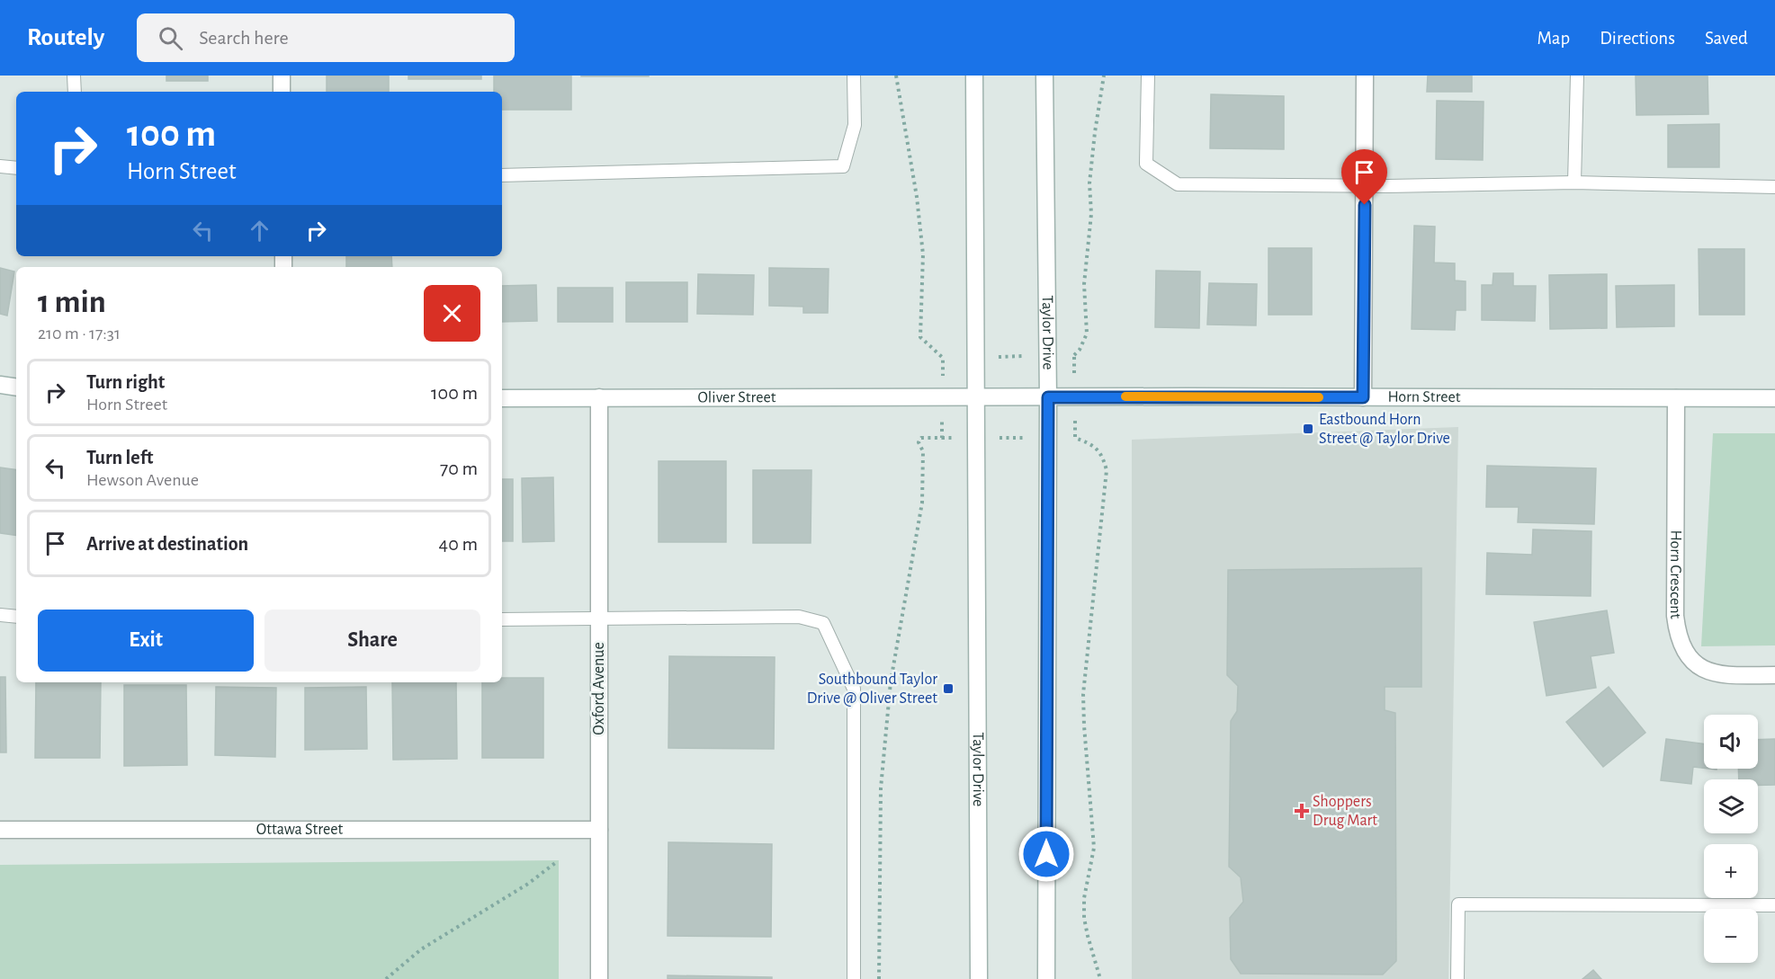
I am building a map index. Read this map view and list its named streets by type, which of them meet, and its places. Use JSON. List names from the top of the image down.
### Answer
{
  "streets": {
    "street": [
      "Taylor Drive",
      "Oliver Street",
      "Horn Street",
      "Horn Crescent",
      "Oxford Avenue",
      "Ottawa Street"
    ]
  },
  "crossings": [
    ["Taylor Drive", "Oliver Street"],
    ["Taylor Drive", "Horn Street"],
    ["Oliver Street", "Horn Street"],
    ["Oliver Street", "Oxford Avenue"],
    ["Horn Street", "Horn Crescent"],
    ["Oxford Avenue", "Ottawa Street"]
  ],
  "places": {
    "transit": ["Eastbound Horn Street @ Taylor Drive", "Southbound Taylor Drive @ Oliver Street"],
    "health": ["Shoppers Drug Mart"]
  },
  "page": {
    "header": "Routely",
    "search": "Search here",
    "nav": ["Map", "Directions", "Saved"],
    "turn": ["100 m", "Horn Street"],
    "heading": ["1 min", "210 m · 17:31"],
    "list": [
      {
        "name": "Turn right",
        "note": "Horn Street",
        "value": "100 m"
      },
      {
        "name": "Turn left",
        "note": "Hewson Avenue",
        "value": "70 m"
      },
      {
        "name": "Arrive at destination",
        "value": "40 m"
      }
    ],
    "buttons": ["Exit", "Share"],
    "map_buttons": ["+", "−"]
  }
}
